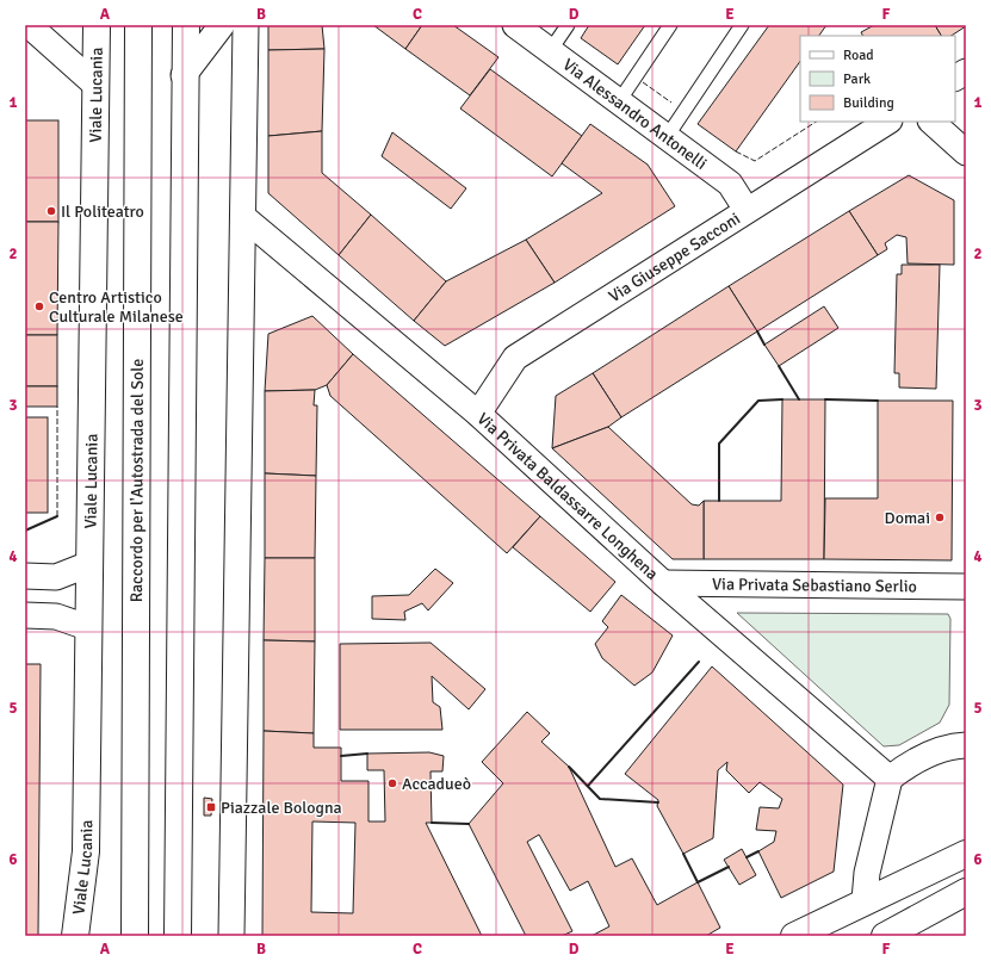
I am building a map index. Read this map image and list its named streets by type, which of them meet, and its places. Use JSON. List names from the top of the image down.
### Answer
{
  "streets": {
    "main road": ["Viale Lucania", "Raccordo per l'Autostrada del Sole"],
    "street": [
      "Via Alessandro Antonelli",
      "Via Giuseppe Sacconi",
      "Via Privata Baldassarre Longhena",
      "Via Privata Sebastiano Serlio"
    ]
  },
  "crossings": [
    ["Via Alessandro Antonelli", "Via Giuseppe Sacconi"],
    ["Via Giuseppe Sacconi", "Via Privata Baldassarre Longhena"],
    ["Via Privata Baldassarre Longhena", "Via Privata Sebastiano Serlio"]
  ],
  "places": {
    "other": [
      "Il Politeatro",
      "Centro Artistico Culturale Milanese",
      "Domai",
      "Accadueò"
    ],
    "transit": ["Piazzale Bologna"]
  },
  "legend": ["Road", "Park", "Building"],
  "grid": {
    "columns": [
      "A",
      "B",
      "C",
      "D",
      "E",
      "F"
    ],
    "rows": [
      "1",
      "2",
      "3",
      "4",
      "5",
      "6"
    ]
  }
}
